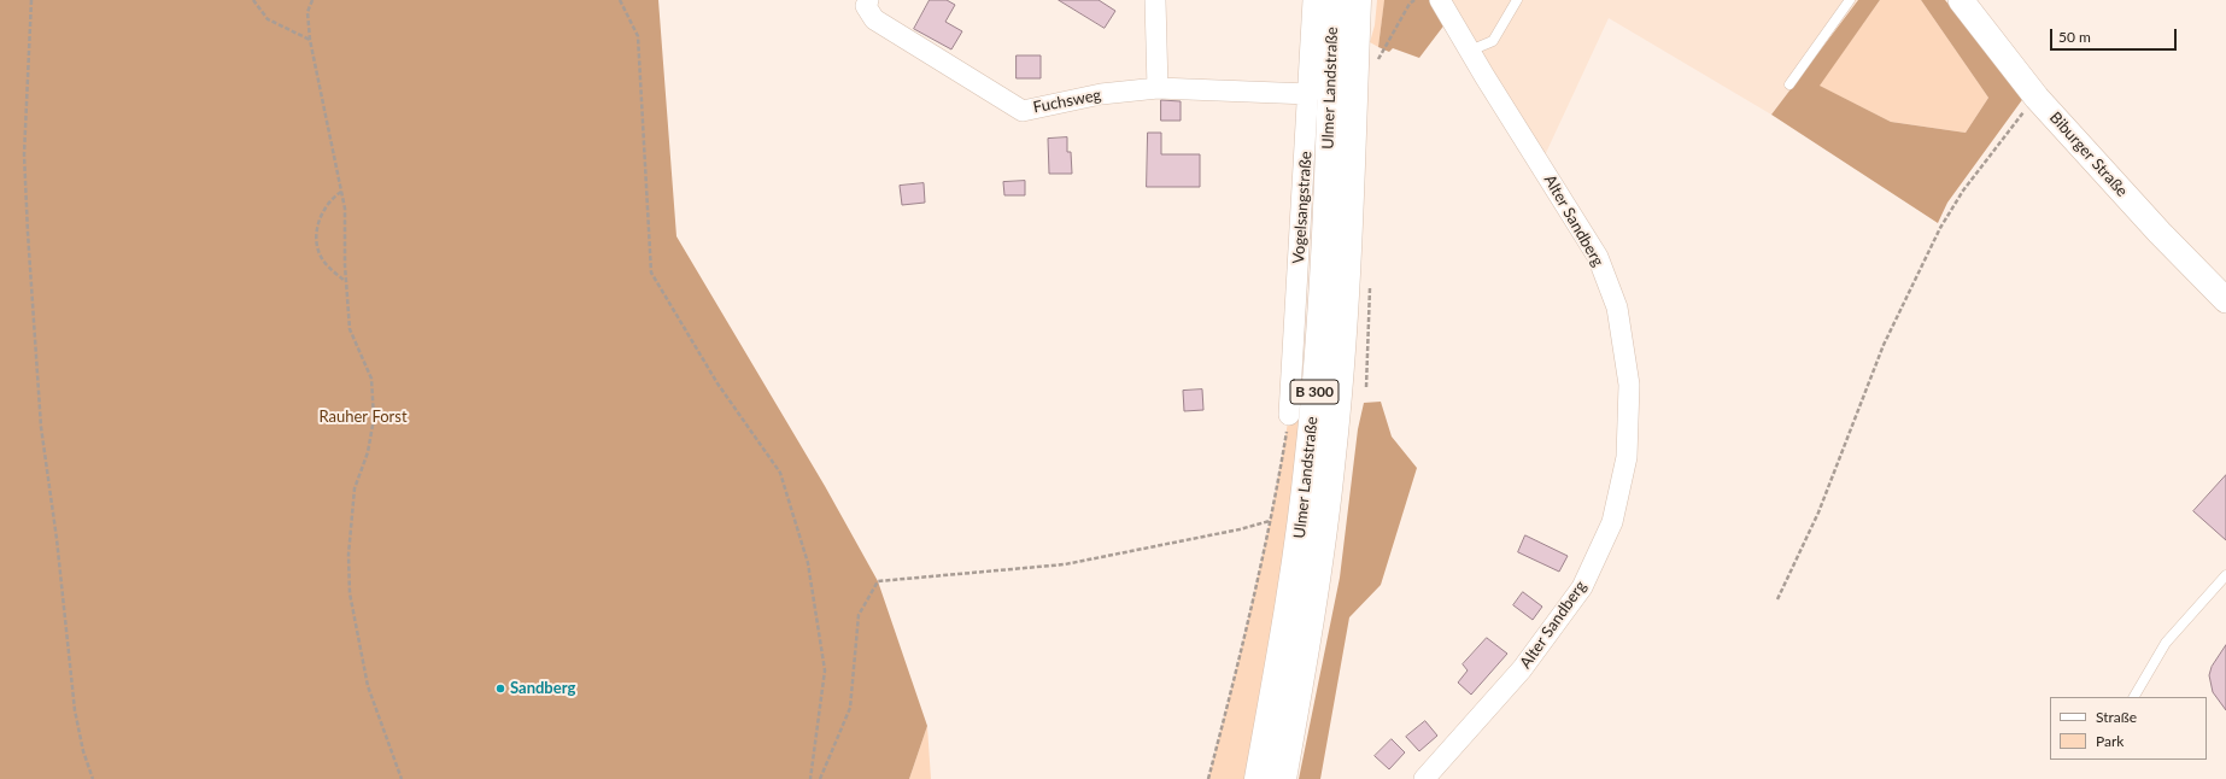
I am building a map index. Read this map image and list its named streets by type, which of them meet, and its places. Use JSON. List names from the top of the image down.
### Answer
{
  "streets": {
    "main road": ["Ulmer Landstraße", "B 300"],
    "street": [
      "Fuchsweg",
      "Biburger Straße",
      "Vogelsangstraße",
      "Alter Sandberg"
    ]
  },
  "crossings": [
    ["Fuchsweg", "Vogelsangstraße"]
  ],
  "parks": ["Rauher Forst"],
  "places": ["Sandberg"],
  "legend": ["Straße", "Park"],
  "scale_bar": "50 m"
}
